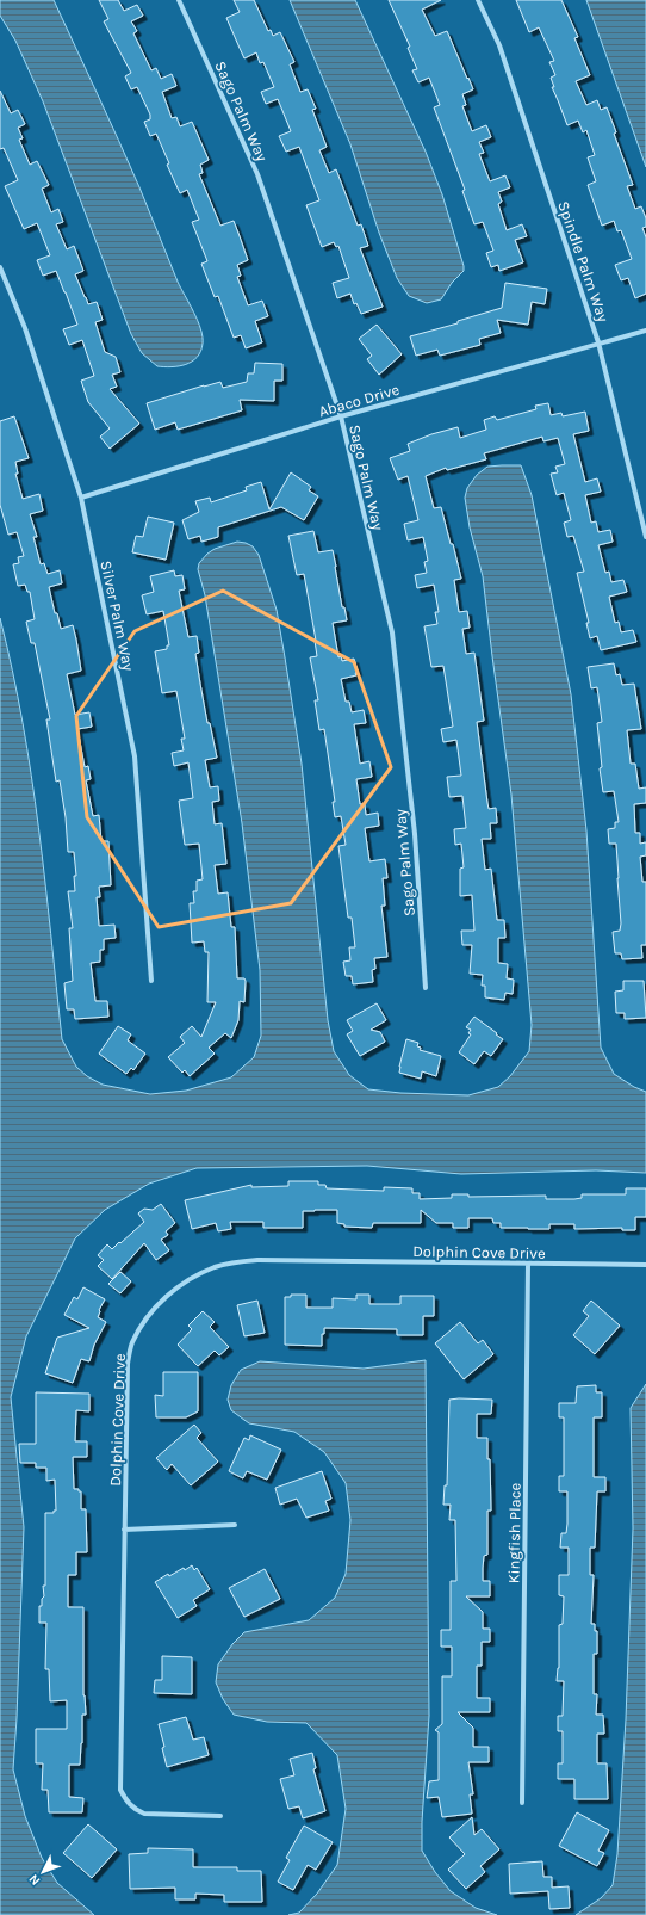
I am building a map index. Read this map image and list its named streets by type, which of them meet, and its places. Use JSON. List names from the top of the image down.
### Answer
{
  "streets": {
    "street": [
      "Sago Palm Way",
      "Spindle Palm Way",
      "Abaco Drive",
      "Silver Palm Way",
      "Dolphin Cove Drive",
      "Kingfish Place"
    ]
  },
  "crossings": [
    ["Sago Palm Way", "Abaco Drive"],
    ["Spindle Palm Way", "Abaco Drive"],
    ["Abaco Drive", "Silver Palm Way"],
    ["Dolphin Cove Drive", "Kingfish Place"]
  ],
  "north": "bottom left"
}
